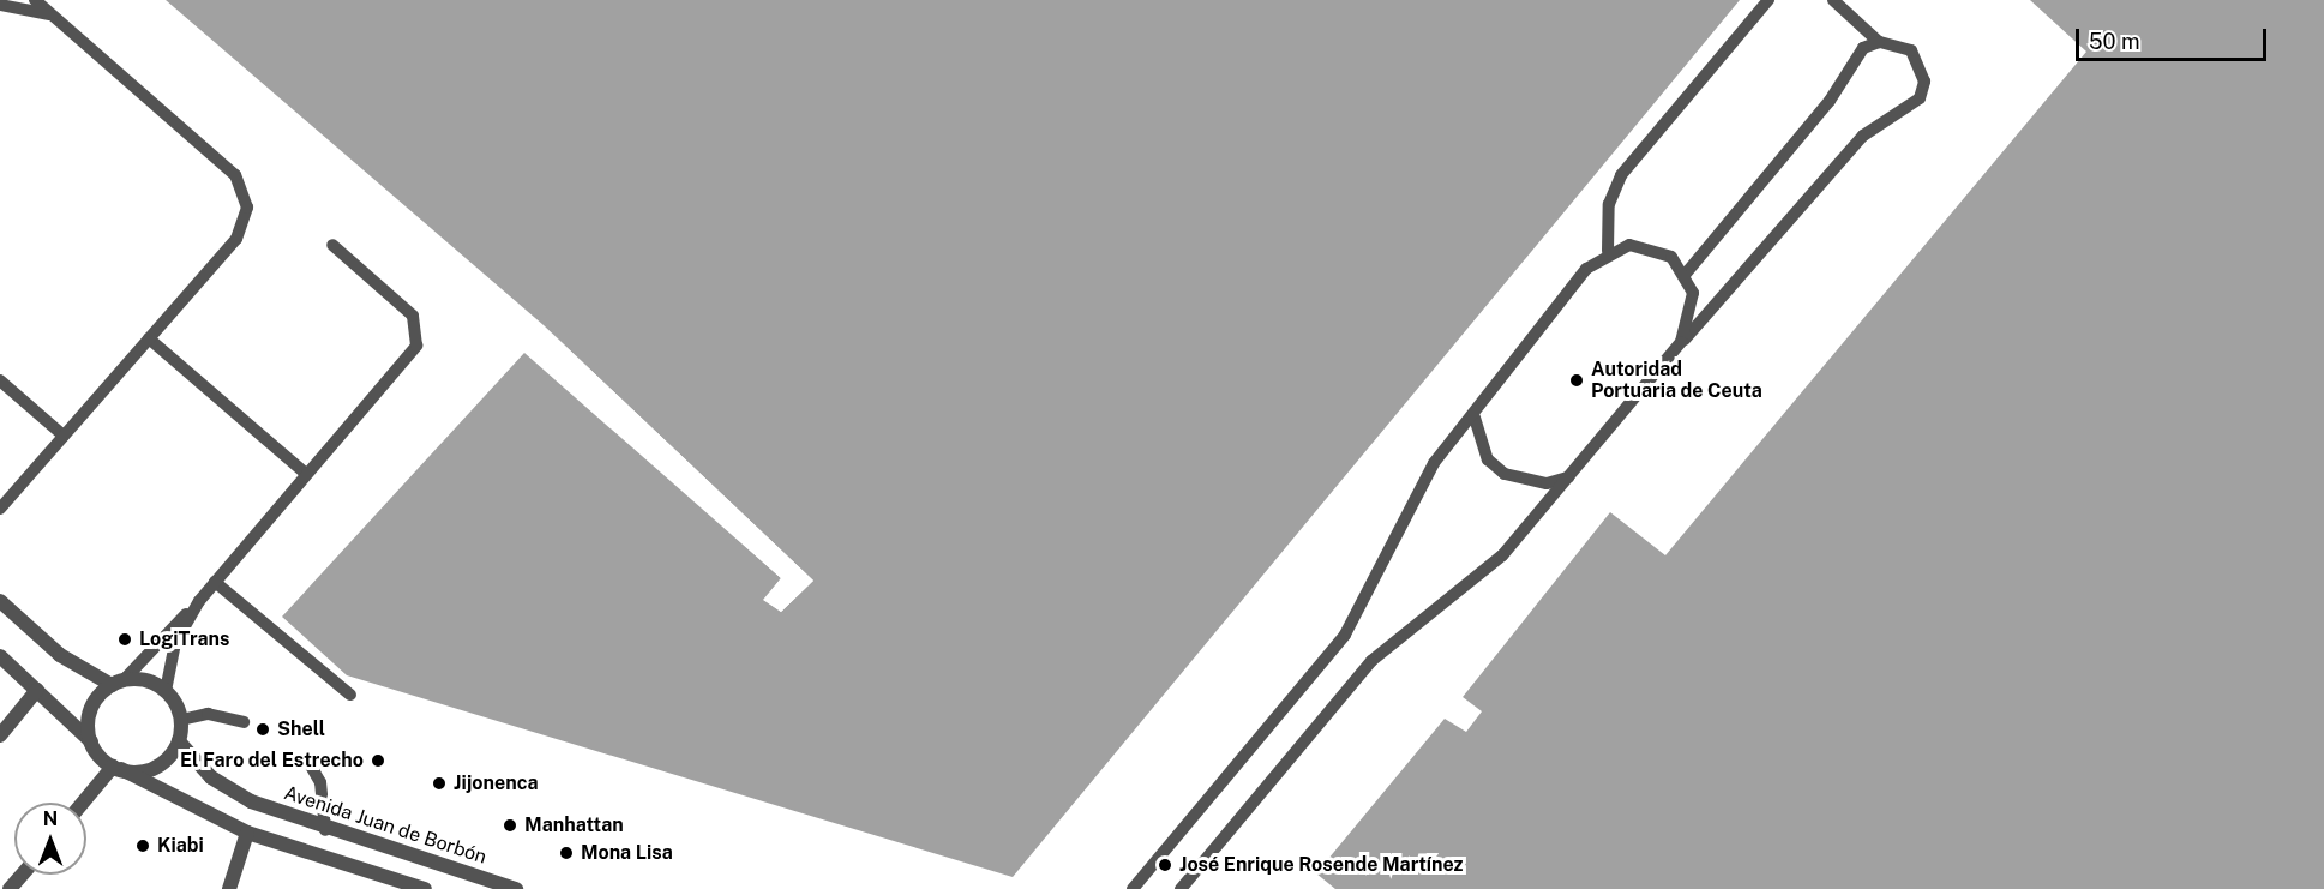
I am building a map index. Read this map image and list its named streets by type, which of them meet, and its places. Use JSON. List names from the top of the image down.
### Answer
{
  "streets": {
    "street": ["Avenida Juan de Borbón"]
  },
  "places": [
    "Autoridad Portuaria de Ceuta",
    "LogiTrans",
    "Shell",
    "El Faro del Estrecho",
    "Jijonenca",
    "Manhattan",
    "Kiabi",
    "Mona Lisa",
    "José Enrique Rosende Martínez"
  ],
  "scale_bar": "50 m",
  "north": "top"
}
